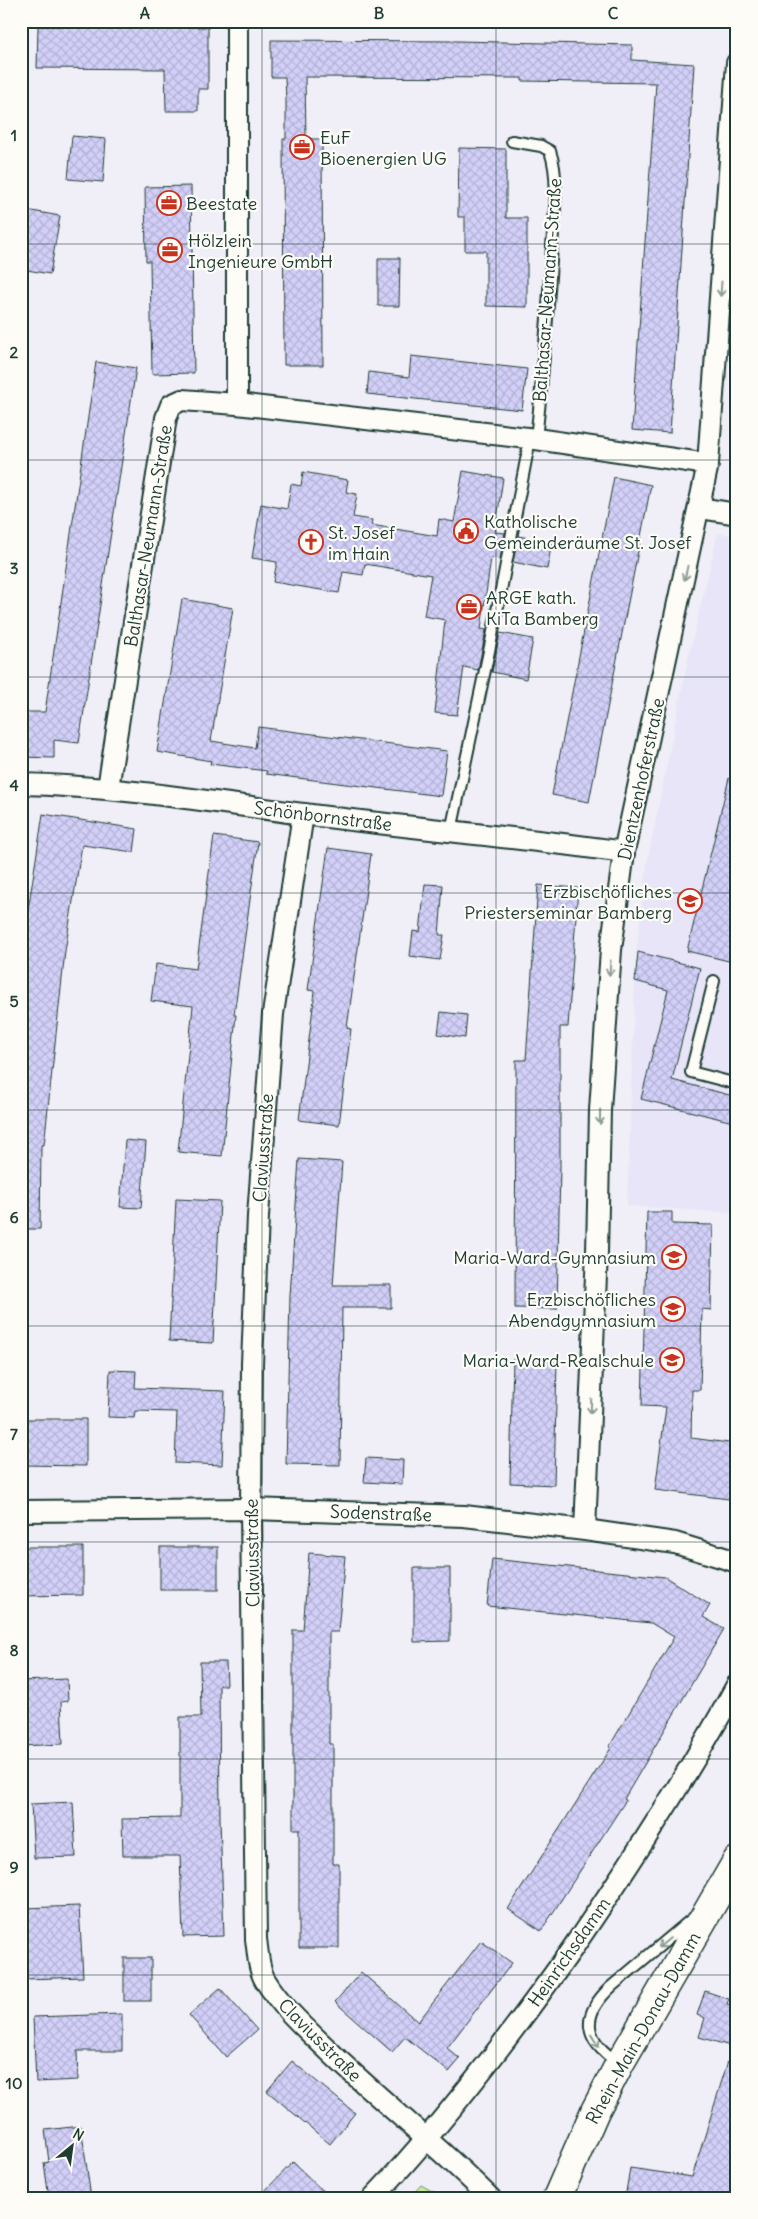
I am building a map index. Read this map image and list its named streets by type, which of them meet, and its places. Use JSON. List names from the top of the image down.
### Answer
{
  "streets": {
    "street": [
      "Balthasar-Neumann-Straße",
      "Dientzenhoferstraße",
      "Schönbornstraße",
      "Claviusstraße",
      "Sodenstraße",
      "Heinrichsdamm",
      "Rhein-Main-Donau-Damm"
    ]
  },
  "crossings": [
    ["Balthasar-Neumann-Straße", "Dientzenhoferstraße"],
    ["Balthasar-Neumann-Straße", "Schönbornstraße"],
    ["Dientzenhoferstraße", "Schönbornstraße"],
    ["Dientzenhoferstraße", "Sodenstraße"],
    ["Schönbornstraße", "Claviusstraße"],
    ["Claviusstraße", "Sodenstraße"],
    ["Claviusstraße", "Heinrichsdamm"]
  ],
  "one_way": ["Dientzenhoferstraße"],
  "places": {
    "office": [
      "EuF Bioenergien UG",
      "Beestate",
      "Hölzlein Ingenieure GmbH",
      "ARGE kath. KiTa Bamberg"
    ],
    "public building": ["Katholische Gemeinderäume St. Josef"],
    "church": ["St. Josef im Hain"],
    "school or university": [
      "Erzbischöfliches Priesterseminar Bamberg",
      "Maria-Ward-Gymnasium",
      "Erzbischöfliches Abendgymnasium",
      "Maria-Ward-Realschule"
    ]
  },
  "north": "top right",
  "grid": {
    "columns": ["A", "B", "C"],
    "rows": [
      "1",
      "2",
      "3",
      "4",
      "5",
      "6",
      "7",
      "8",
      "9",
      "10"
    ]
  }
}
